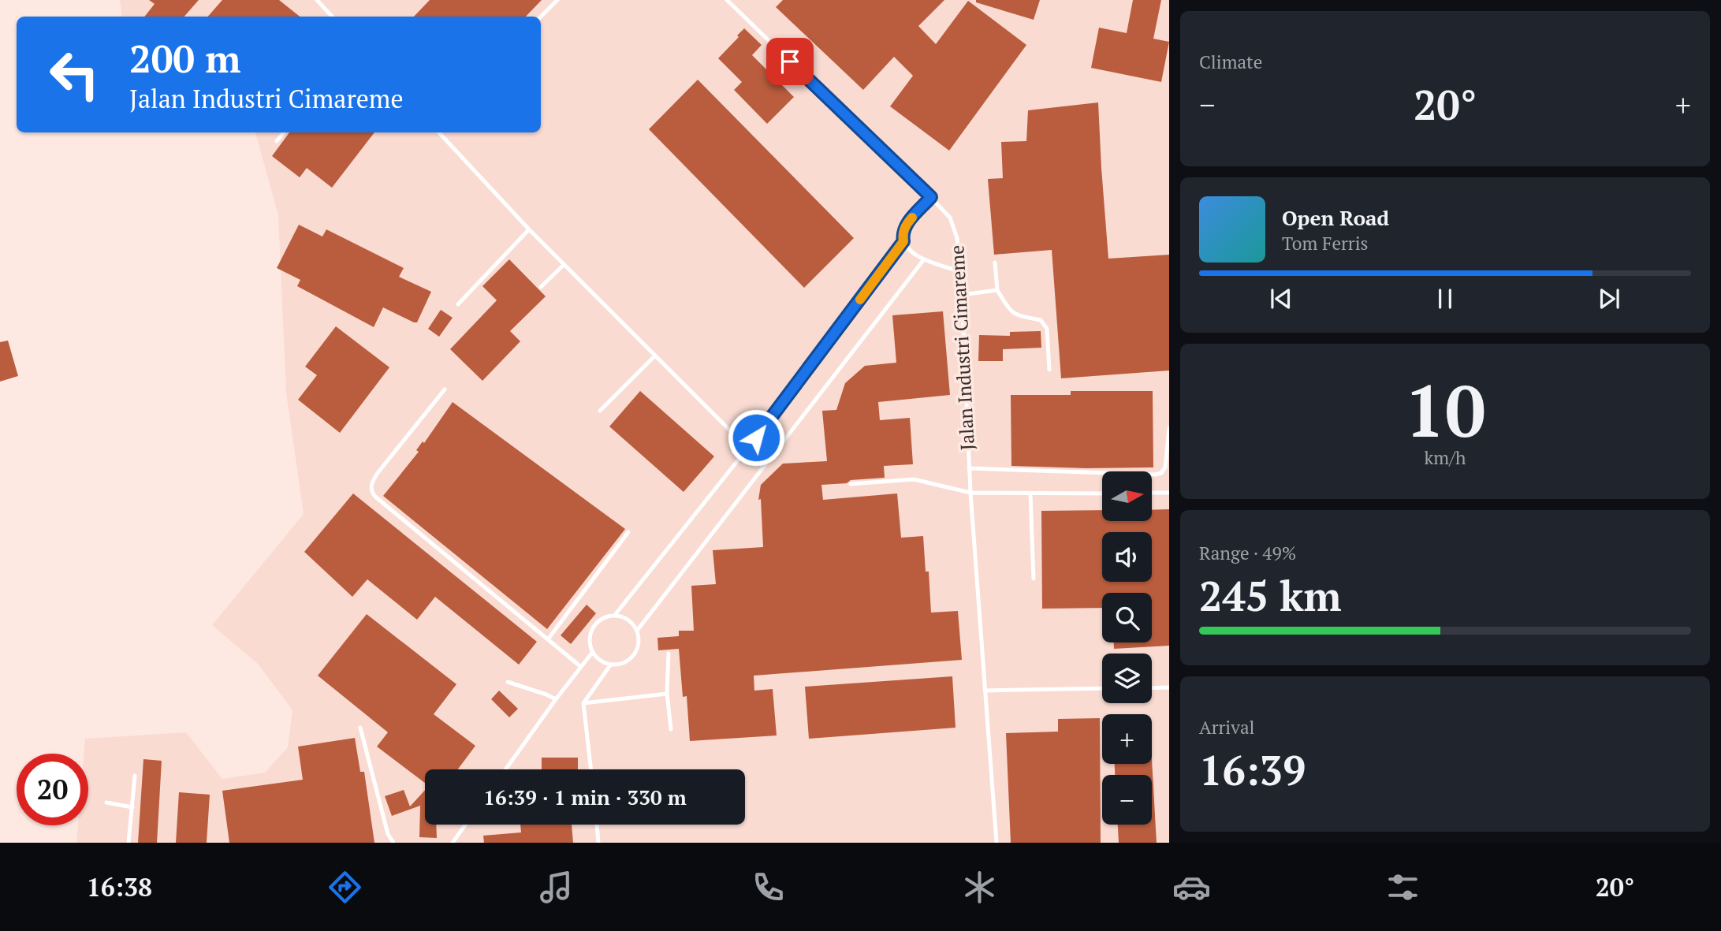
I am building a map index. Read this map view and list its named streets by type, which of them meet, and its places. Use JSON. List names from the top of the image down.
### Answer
{
  "streets": {
    "lane": ["Jalan Industri Cimareme"]
  },
  "north": "right",
  "page": {
    "tile": [
      "Climate",
      ["10", "km/h"],
      ["Range · 49%", "245 km"],
      ["Arrival", "16:39"]
    ],
    "turn": ["200 m", "Jalan Industri Cimareme"],
    "heat": ["−", "20°", "+"],
    "song": ["Open Road", "Tom Ferris"],
    "map_buttons": ["+", "−"],
    "limit": "20",
    "trip": "16:39 · 1 min · 330 m",
    "tabs": ["16:38", "20°"]
  }
}
